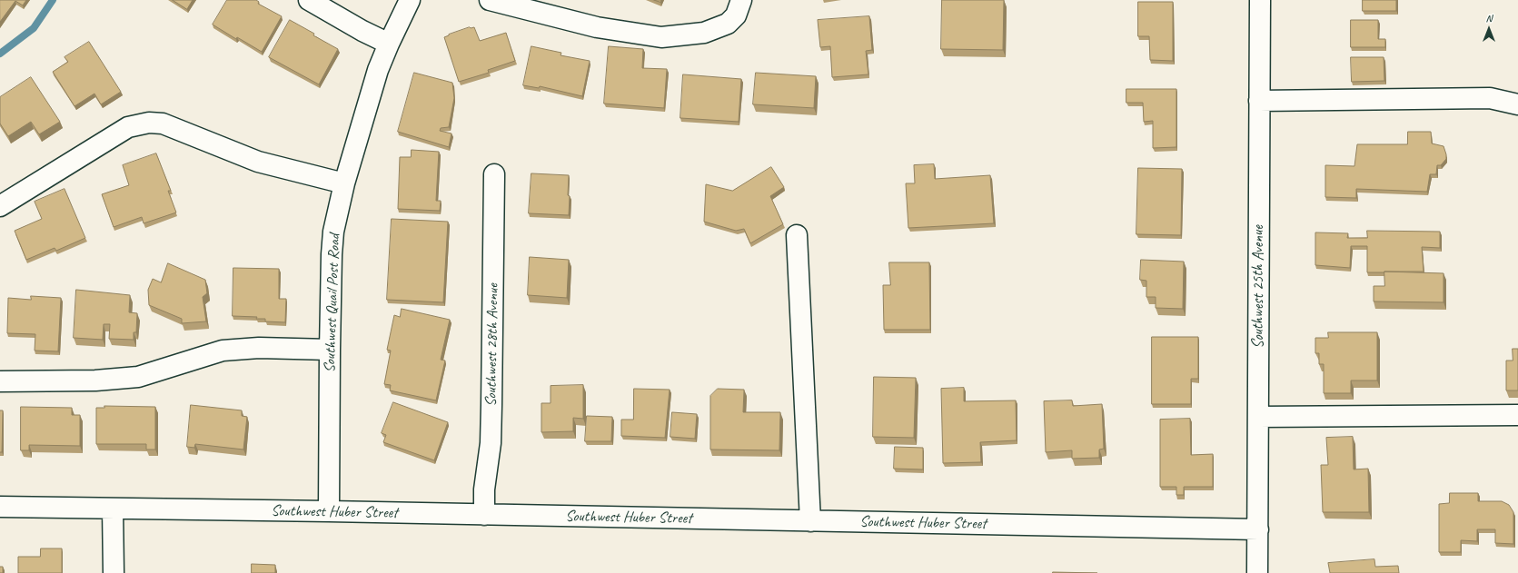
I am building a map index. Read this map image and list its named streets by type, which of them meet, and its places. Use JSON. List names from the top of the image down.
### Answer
{
  "streets": {
    "street": [
      "Southwest 25th Avenue",
      "Southwest Quail Post Road",
      "Southwest 28th Avenue",
      "Southwest Huber Street"
    ]
  },
  "crossings": [
    ["Southwest 25th Avenue", "Southwest Huber Street"],
    ["Southwest Quail Post Road", "Southwest Huber Street"],
    ["Southwest 28th Avenue", "Southwest Huber Street"]
  ],
  "north": "top"
}
